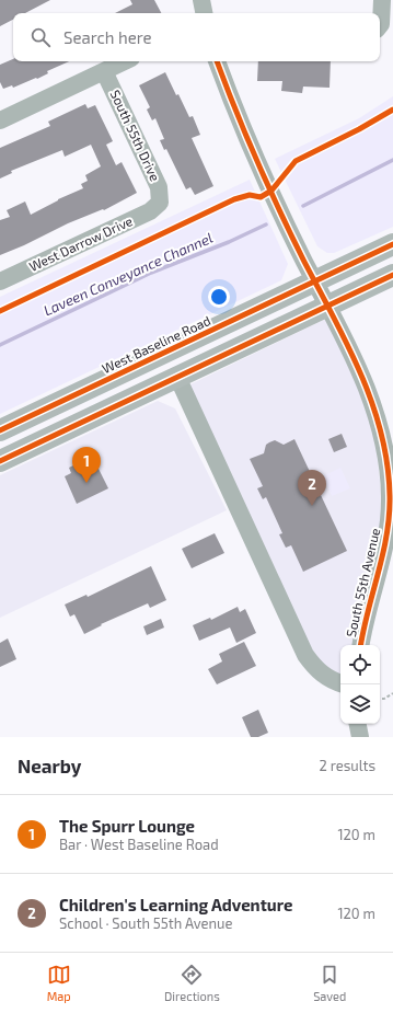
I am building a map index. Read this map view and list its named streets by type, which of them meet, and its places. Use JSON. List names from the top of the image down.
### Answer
{
  "streets": {
    "main road": ["West Baseline Road"],
    "street": ["South 55th Drive", "West Darrow Drive", "South 55th Avenue"]
  },
  "crossings": [
    ["South 55th Drive", "West Darrow Drive"],
    ["West Baseline Road", "South 55th Avenue"]
  ],
  "water": ["Laveen Conveyance Channel"],
  "page": {
    "search": "Search here",
    "pins": ["1", "2"],
    "heading": ["Nearby", "2 results"],
    "list": [
      {
        "mark": "1",
        "name": "The Spurr Lounge",
        "note": "Bar · West Baseline Road",
        "value": "120 m"
      },
      {
        "mark": "2",
        "name": "Children's Learning Adventure",
        "note": "School · South 55th Avenue",
        "value": "120 m"
      }
    ],
    "nav": ["Map", "Directions", "Saved"]
  }
}
